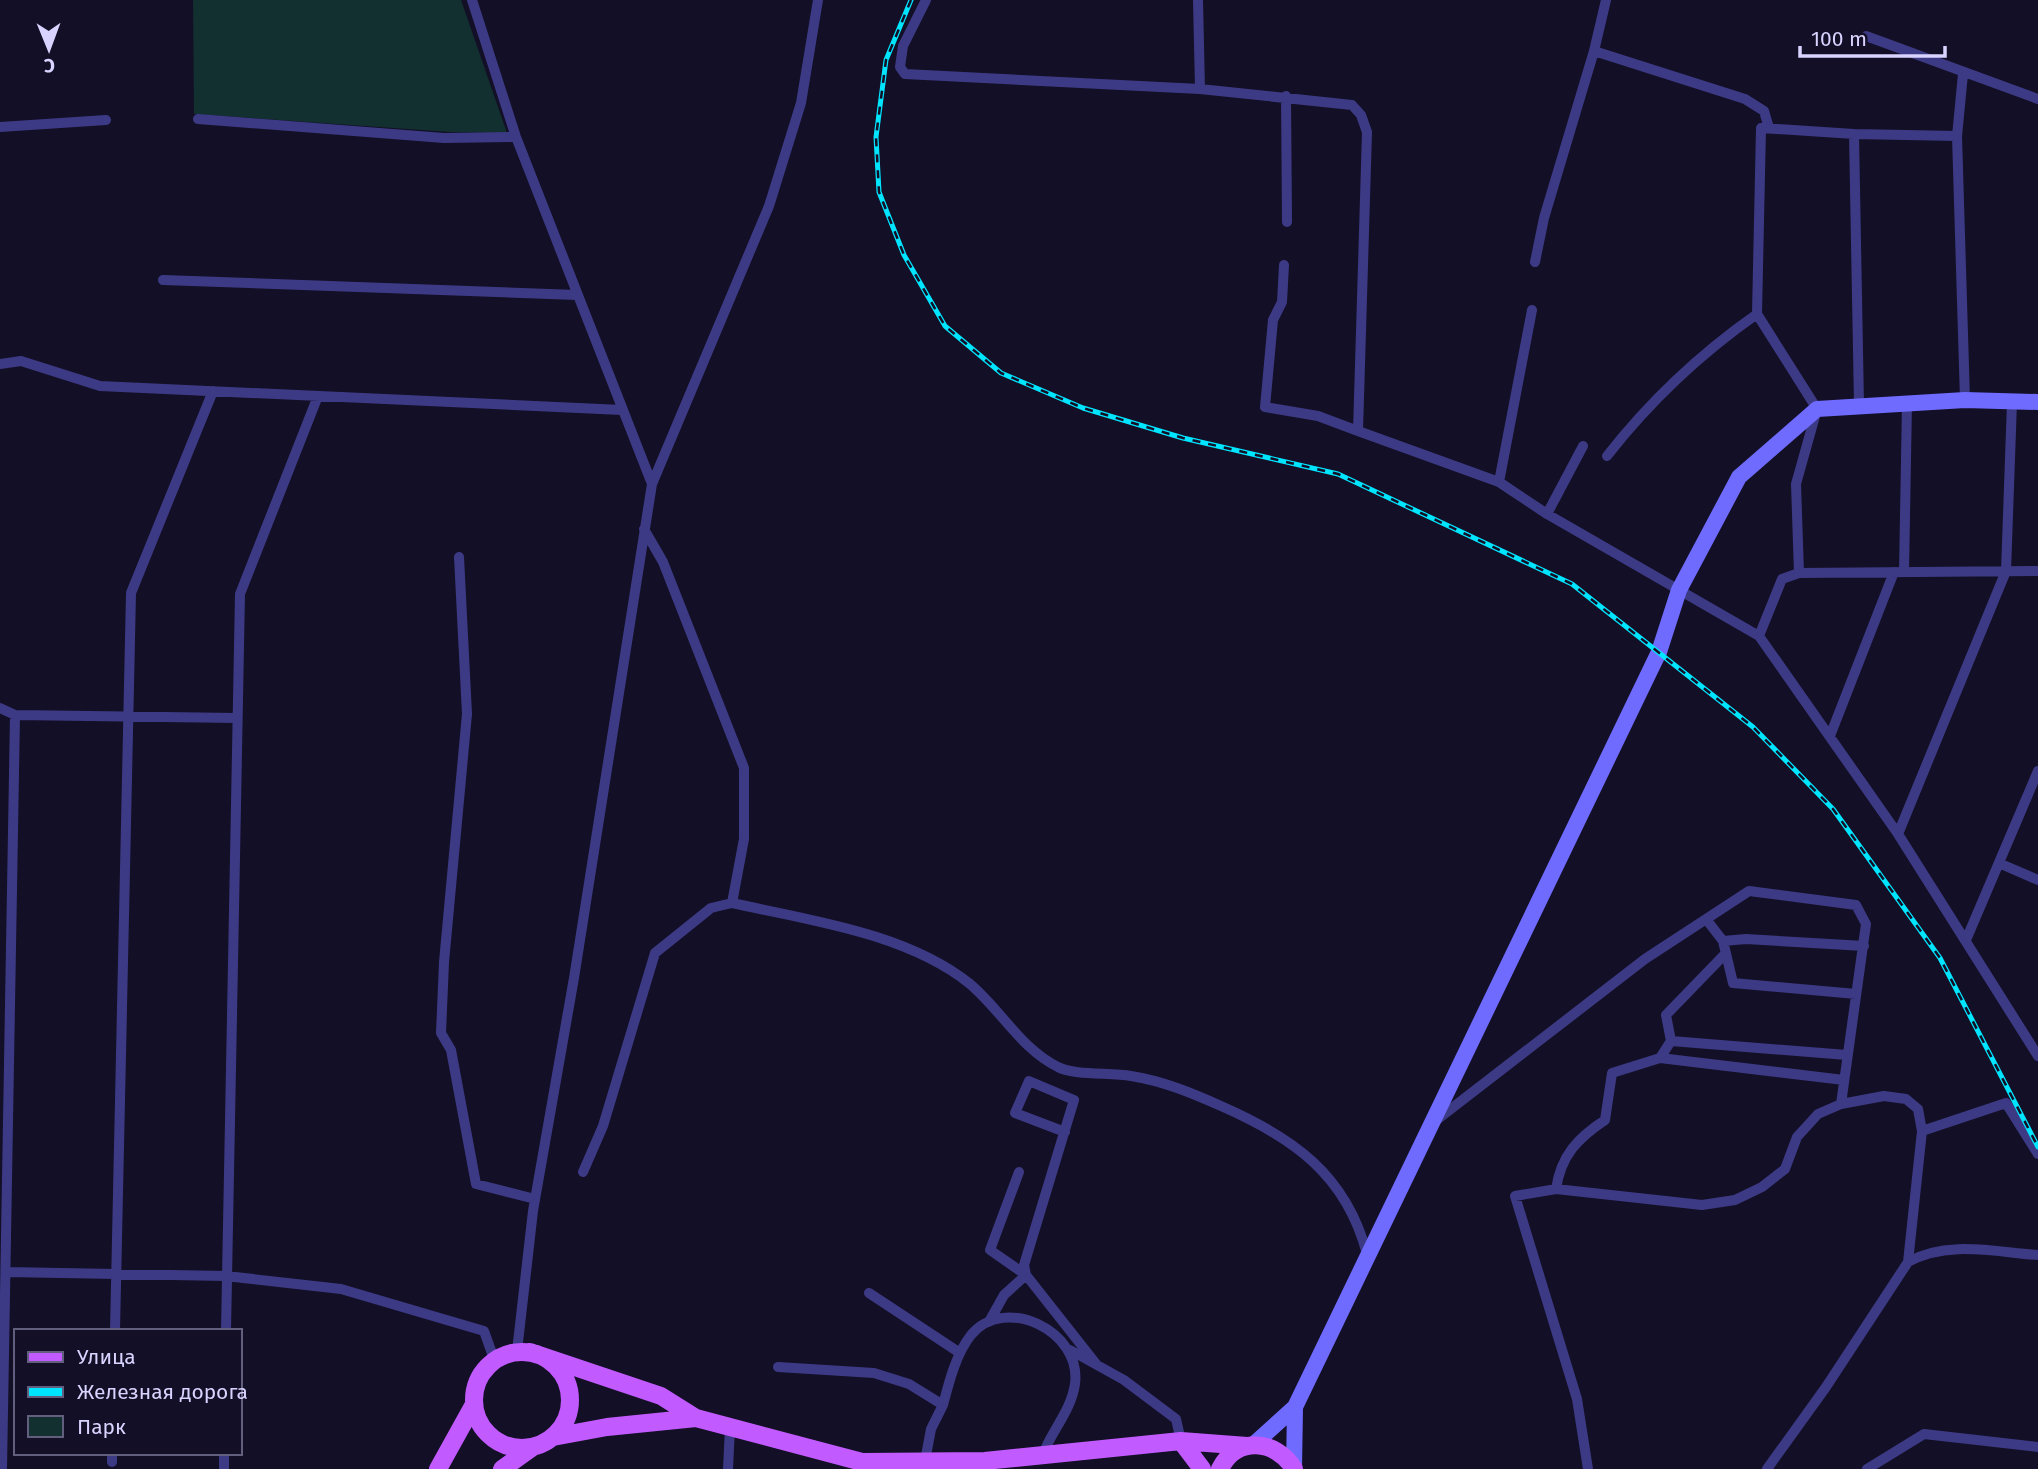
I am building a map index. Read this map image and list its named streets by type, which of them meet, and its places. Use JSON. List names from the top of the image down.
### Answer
{
  "legend": ["Улица", "Железная дорога", "Парк"],
  "scale_bar": "100 m",
  "north": "bottom"
}
